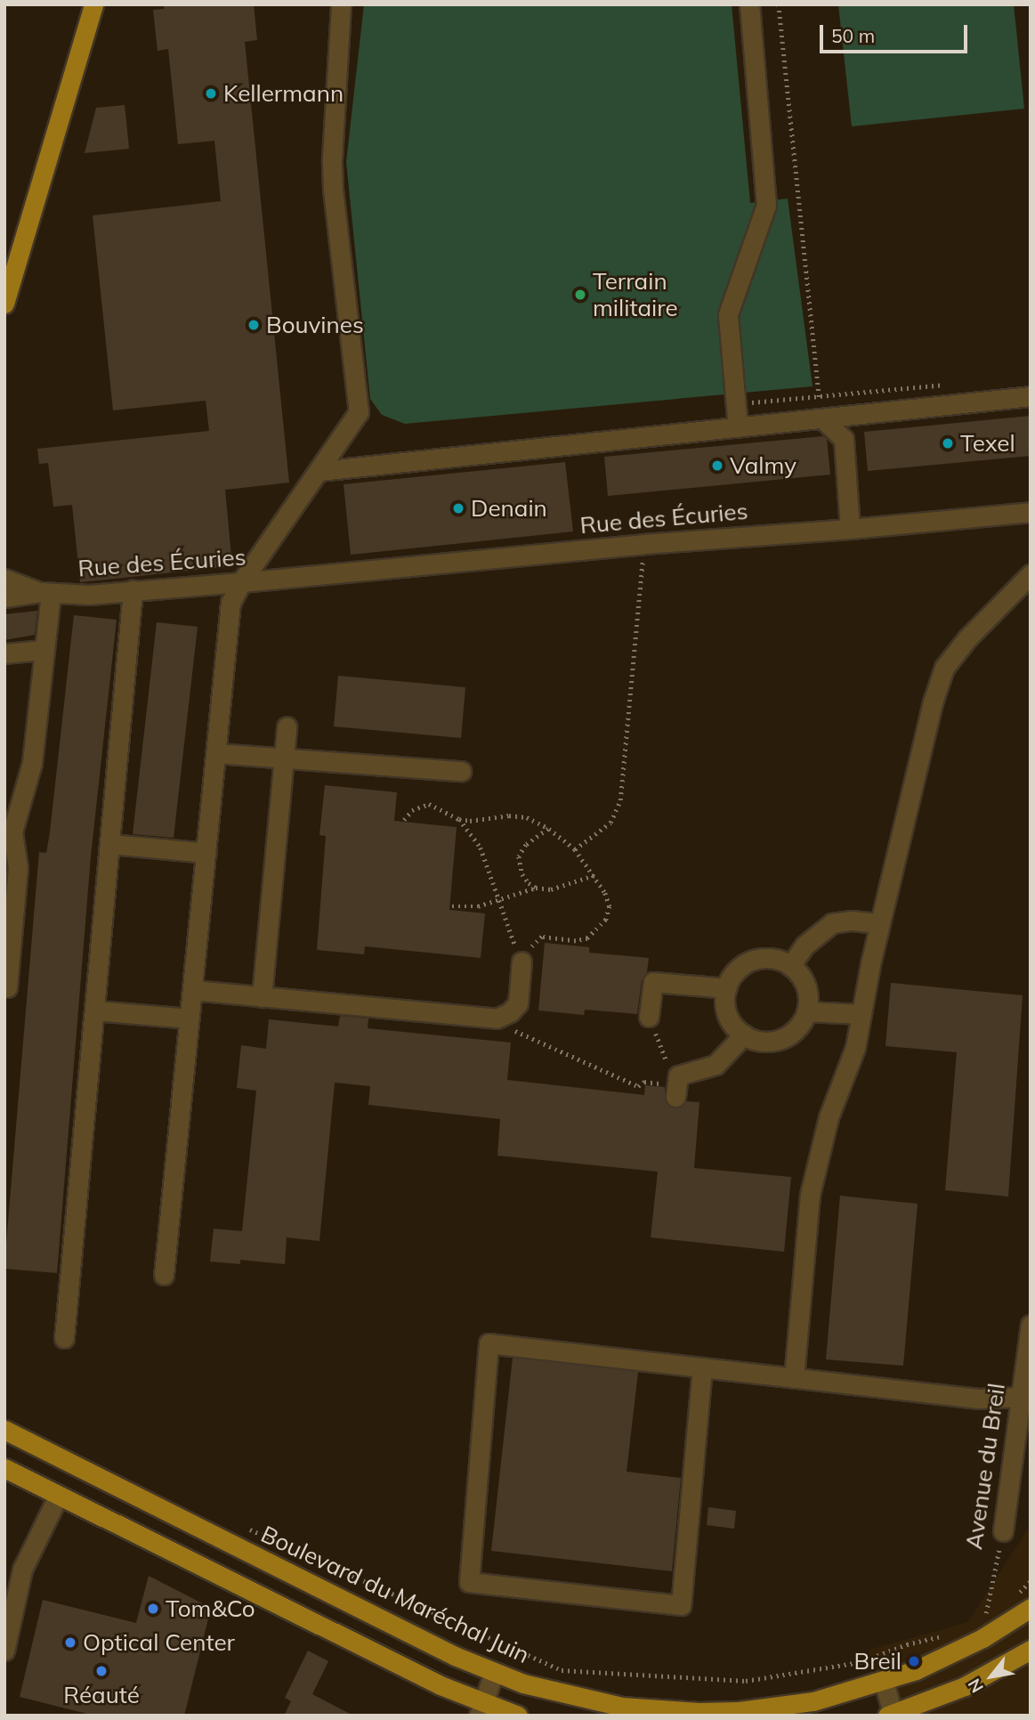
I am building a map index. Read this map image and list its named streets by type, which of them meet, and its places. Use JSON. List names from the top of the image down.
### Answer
{
  "streets": {
    "main road": ["Boulevard du Maréchal Juin"],
    "street": ["Rue des Écuries", "Avenue du Breil"]
  },
  "places": [
    "Kellermann",
    "Terrain militaire",
    "Bouvines",
    "Texel",
    "Valmy",
    "Denain",
    "Tom&Co",
    "Optical Center",
    "Breil",
    "Réauté"
  ],
  "scale_bar": "50 m",
  "north": "bottom left"
}
